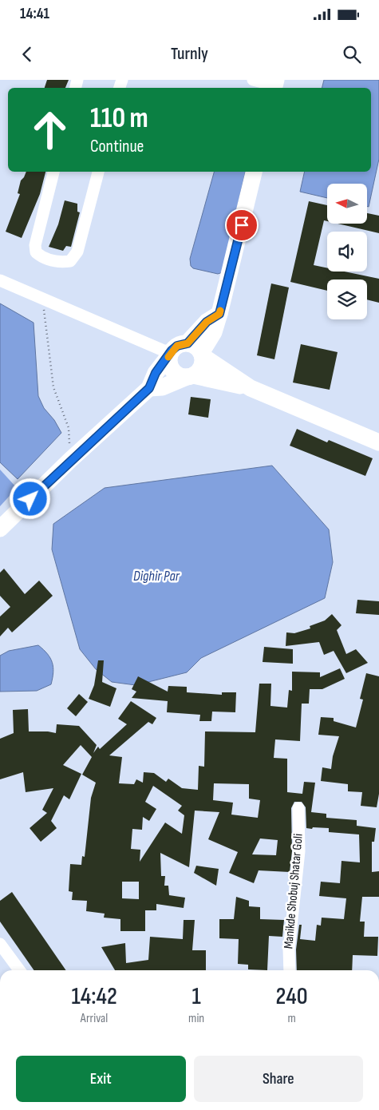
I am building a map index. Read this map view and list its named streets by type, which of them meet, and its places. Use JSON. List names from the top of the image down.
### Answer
{
  "streets": {
    "street": ["Manikde Shobuj Shatar Goli"]
  },
  "water": ["Dighir Par"],
  "north": "left",
  "page": {
    "status": "14:41",
    "header": "Turnly",
    "turn": ["110 m", "Continue"],
    "eta": [
      "14:42",
      "Arrival",
      "1",
      "min",
      "240",
      "m"
    ],
    "buttons": ["Exit", "Share"]
  }
}
